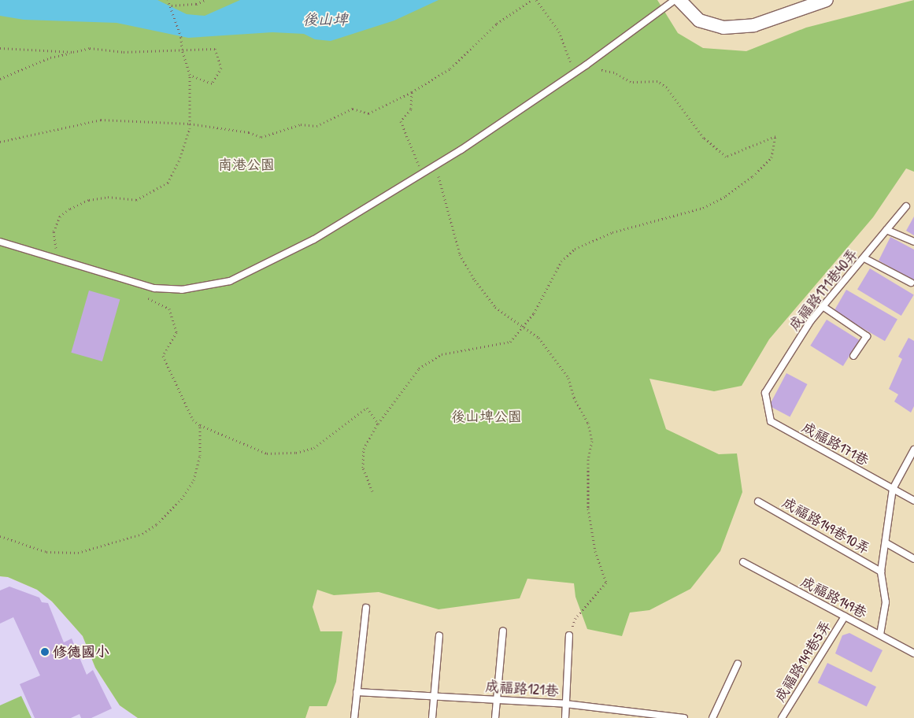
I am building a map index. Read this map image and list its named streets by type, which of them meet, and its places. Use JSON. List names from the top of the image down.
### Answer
{
  "streets": {
    "lane": [
      "成福路171巷40弄",
      "成福路171巷",
      "成福路149巷10弄",
      "成福路149巷",
      "成福路149巷5弄",
      "成福路121巷"
    ]
  },
  "crossings": [
    ["成福路171巷40弄", "成福路171巷"],
    ["成福路149巷", "成福路149巷5弄"]
  ],
  "water": ["後山埤"],
  "parks": ["南港公園", "後山埤公園"],
  "places": ["修德國小"]
}
